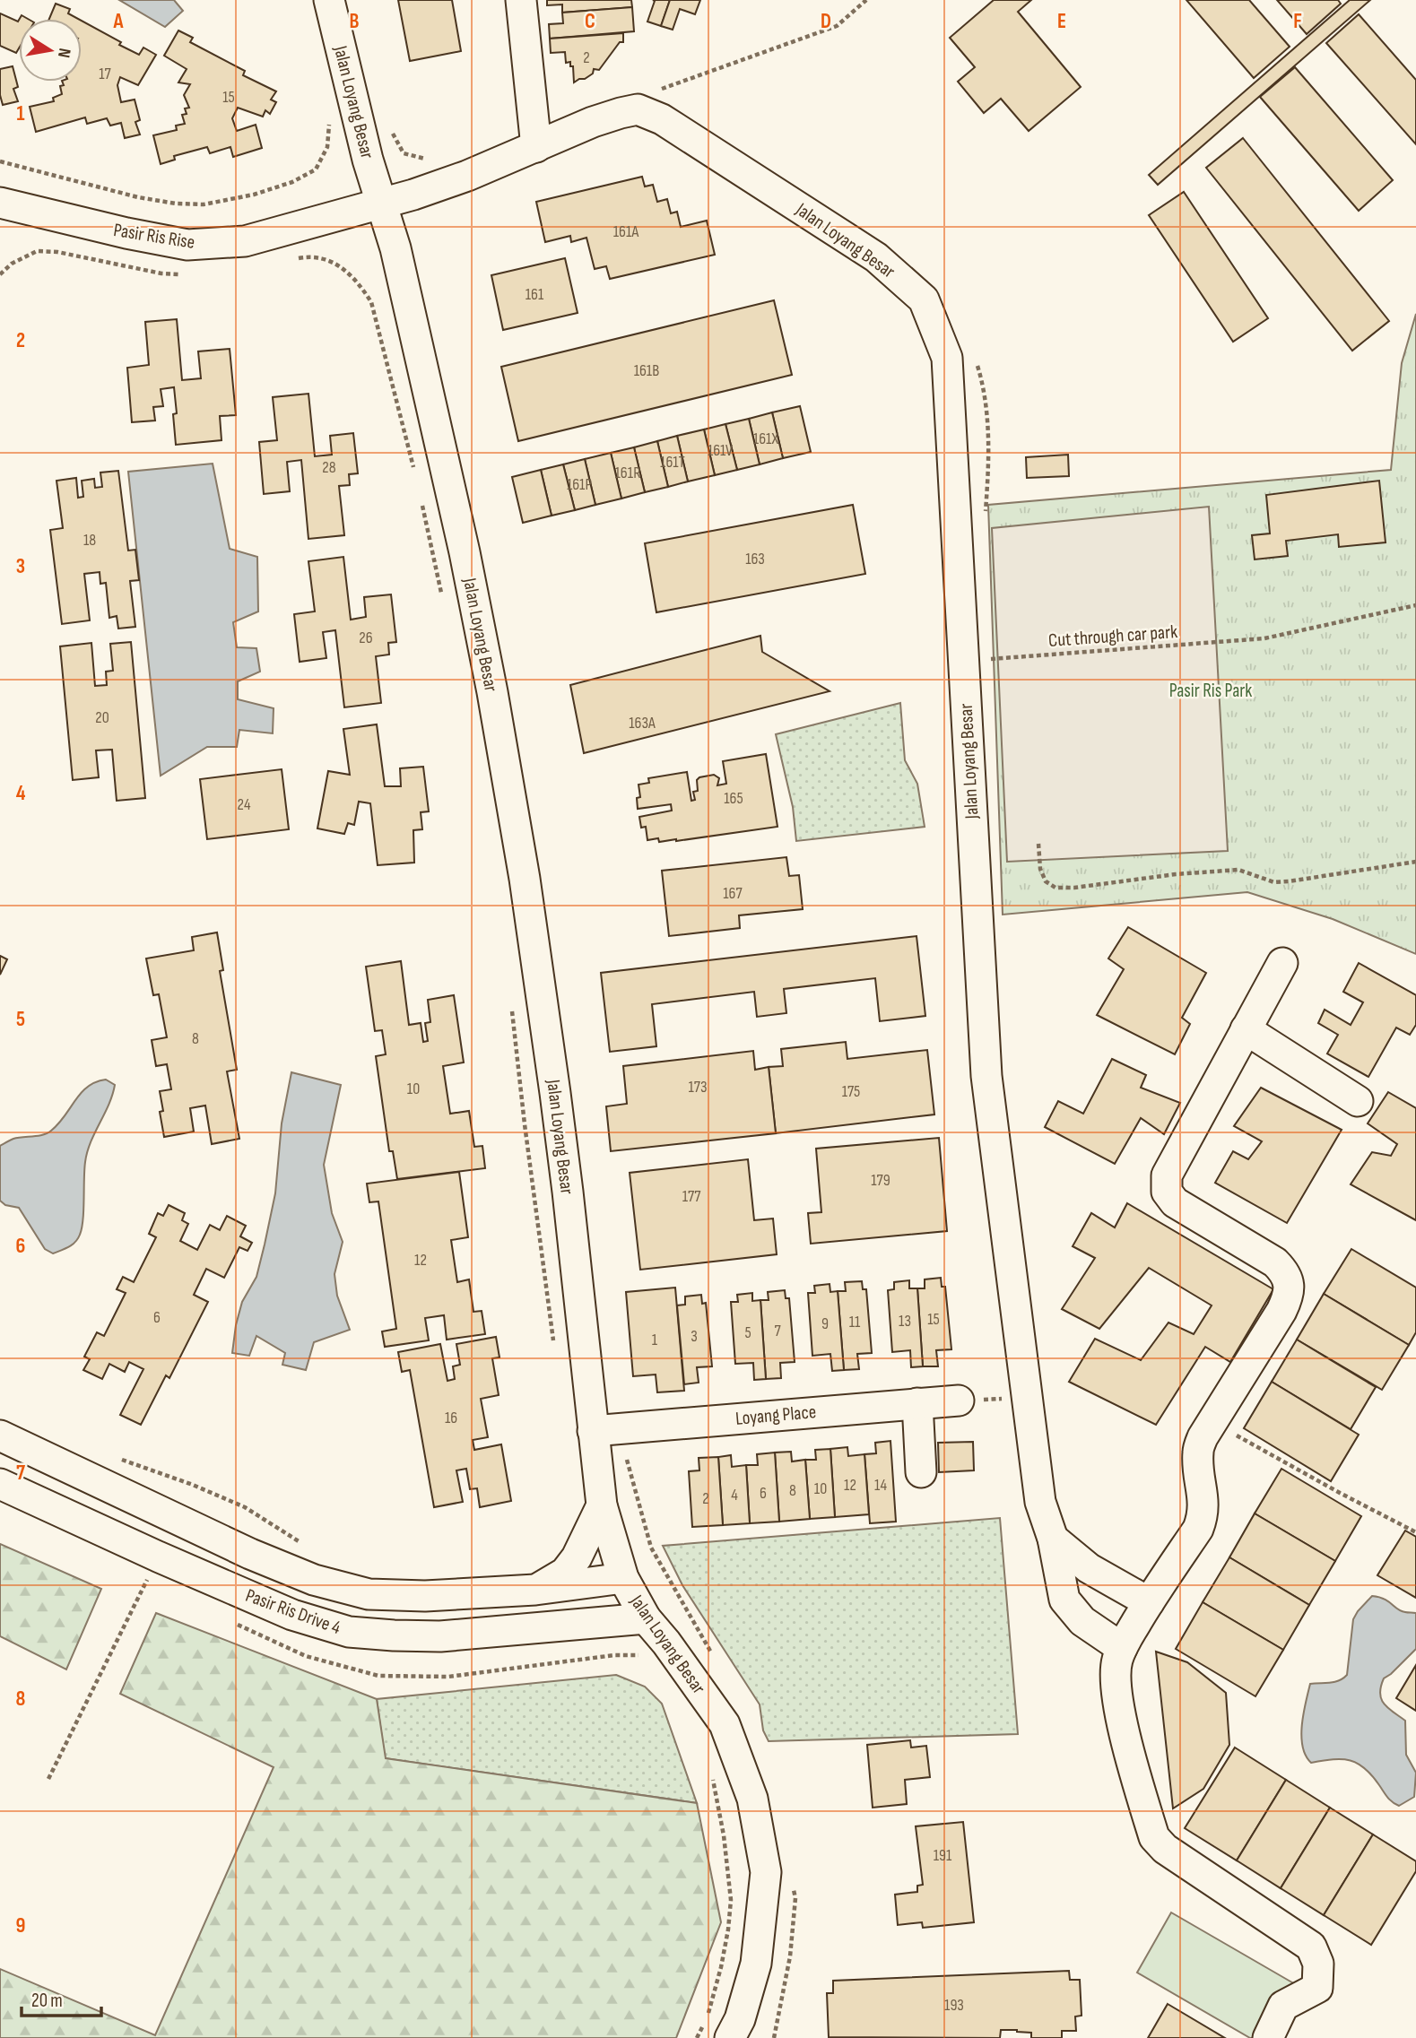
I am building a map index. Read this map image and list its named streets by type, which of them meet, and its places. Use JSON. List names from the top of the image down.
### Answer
{
  "streets": {
    "street": [
      "Jalan Loyang Besar",
      "Pasir Ris Rise",
      "Loyang Place",
      "Pasir Ris Drive 4"
    ],
    "path": ["Cut through car park"]
  },
  "crossings": [
    ["Jalan Loyang Besar", "Pasir Ris Rise"],
    ["Jalan Loyang Besar", "Cut through car park"],
    ["Jalan Loyang Besar", "Loyang Place"],
    ["Jalan Loyang Besar", "Pasir Ris Drive 4"]
  ],
  "parks": ["Pasir Ris Park"],
  "house_numbers": [
    "2",
    "17",
    "15",
    "161A",
    "161",
    "161B",
    "161X",
    "161V",
    "161T",
    "28",
    "161R",
    "161P",
    "18",
    "163",
    "26",
    "20",
    "163A",
    "165",
    "24",
    "167",
    "8",
    "173",
    "10",
    "175",
    "179",
    "177",
    "12",
    "6",
    "15",
    "13",
    "11",
    "9",
    "7",
    "5",
    "3",
    "1",
    "16",
    "12",
    "14",
    "10",
    "8",
    "6",
    "4",
    "2",
    "191",
    "193"
  ],
  "scale_bar": "20 m",
  "north": "right",
  "grid": {
    "columns": [
      "A",
      "B",
      "C",
      "D",
      "E",
      "F"
    ],
    "rows": [
      "1",
      "2",
      "3",
      "4",
      "5",
      "6",
      "7",
      "8",
      "9"
    ]
  }
}
